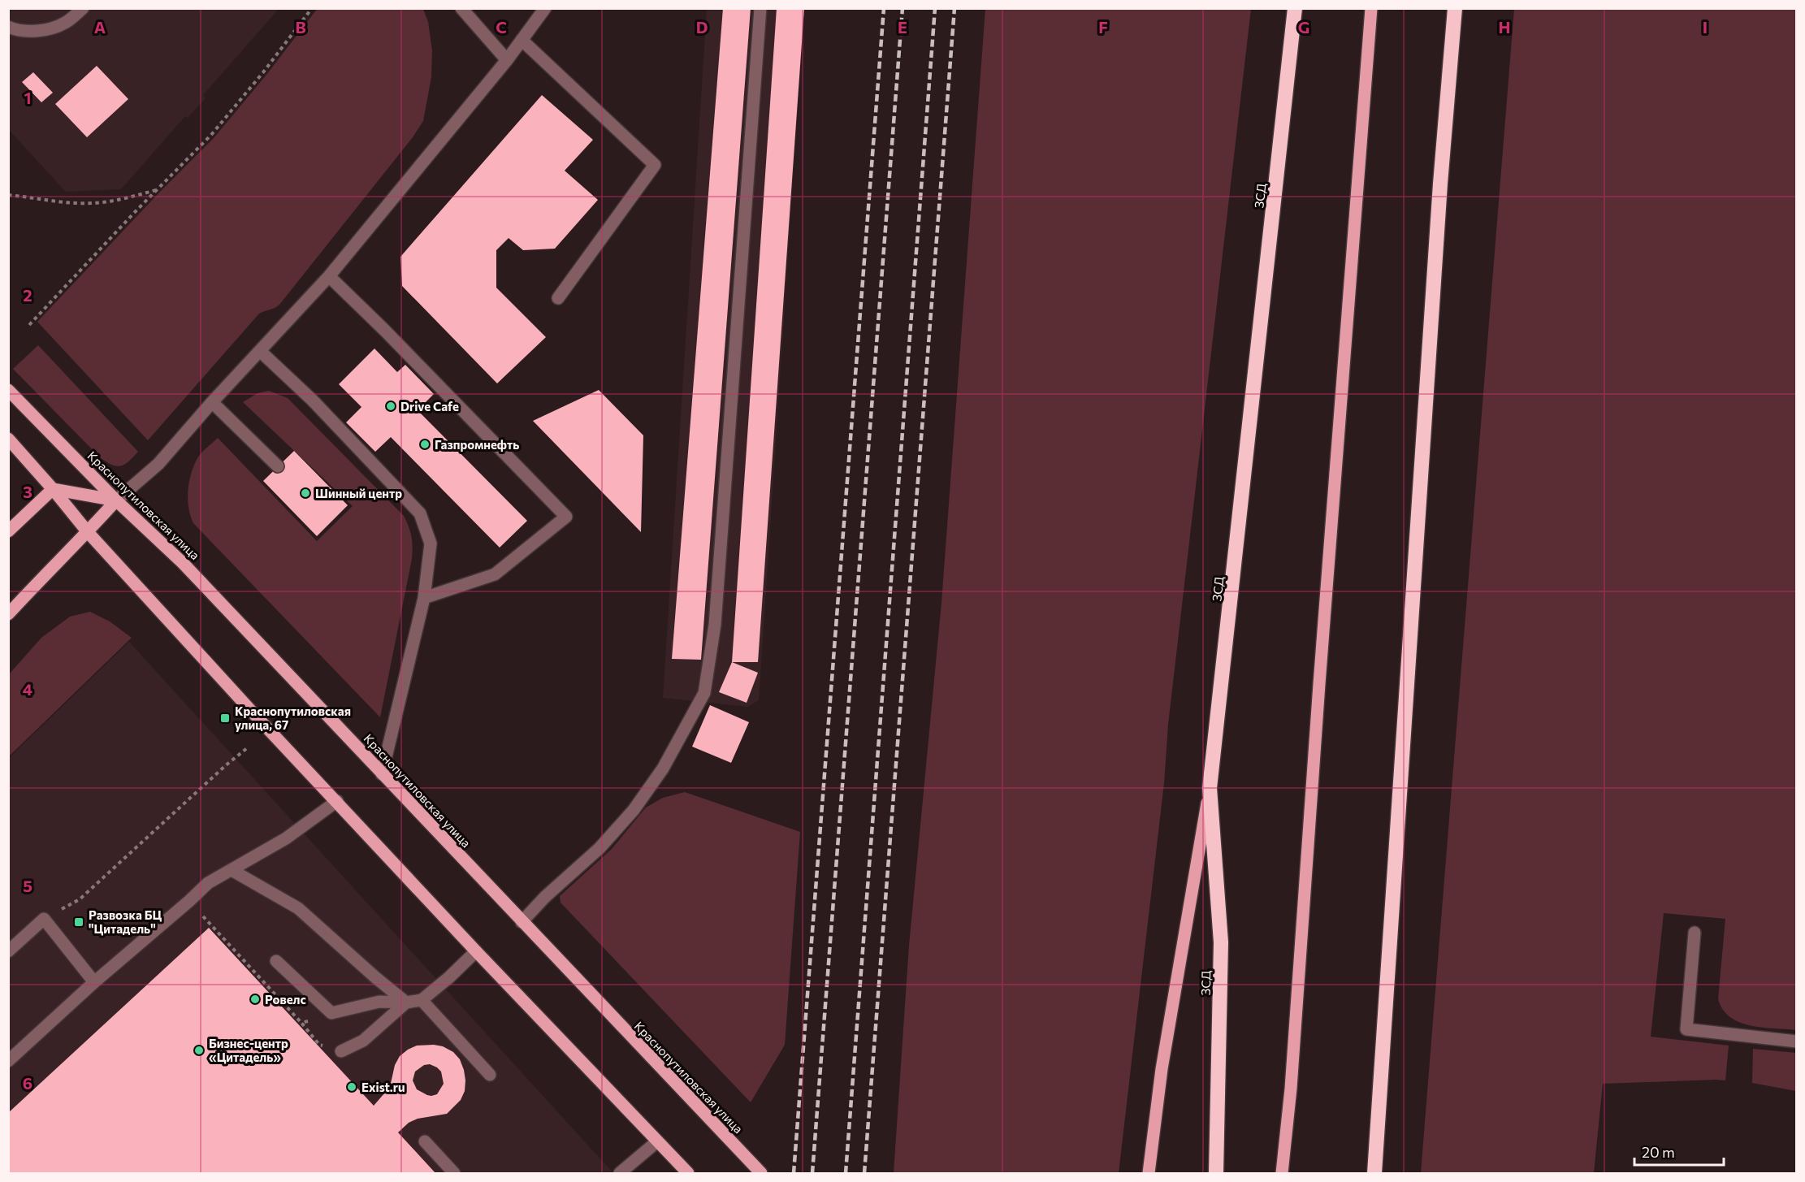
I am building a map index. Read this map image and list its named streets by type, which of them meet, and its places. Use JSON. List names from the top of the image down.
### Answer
{
  "streets": {
    "highway": ["ЗСД"],
    "main road": ["Краснопутиловская улица"]
  },
  "places": {
    "other": [
      "Drive Cafe",
      "Газпромнефть",
      "Шинный центр",
      "Ровелс",
      "Бизнес-центр «Цитадель»",
      "Exist.ru"
    ],
    "transit": ["Краснопутиловская улица, 67", "Развозка БЦ \"Цитадель\""]
  },
  "scale_bar": "20 m",
  "grid": {
    "columns": [
      "A",
      "B",
      "C",
      "D",
      "E",
      "F",
      "G",
      "H",
      "I"
    ],
    "rows": [
      "1",
      "2",
      "3",
      "4",
      "5",
      "6"
    ]
  }
}
